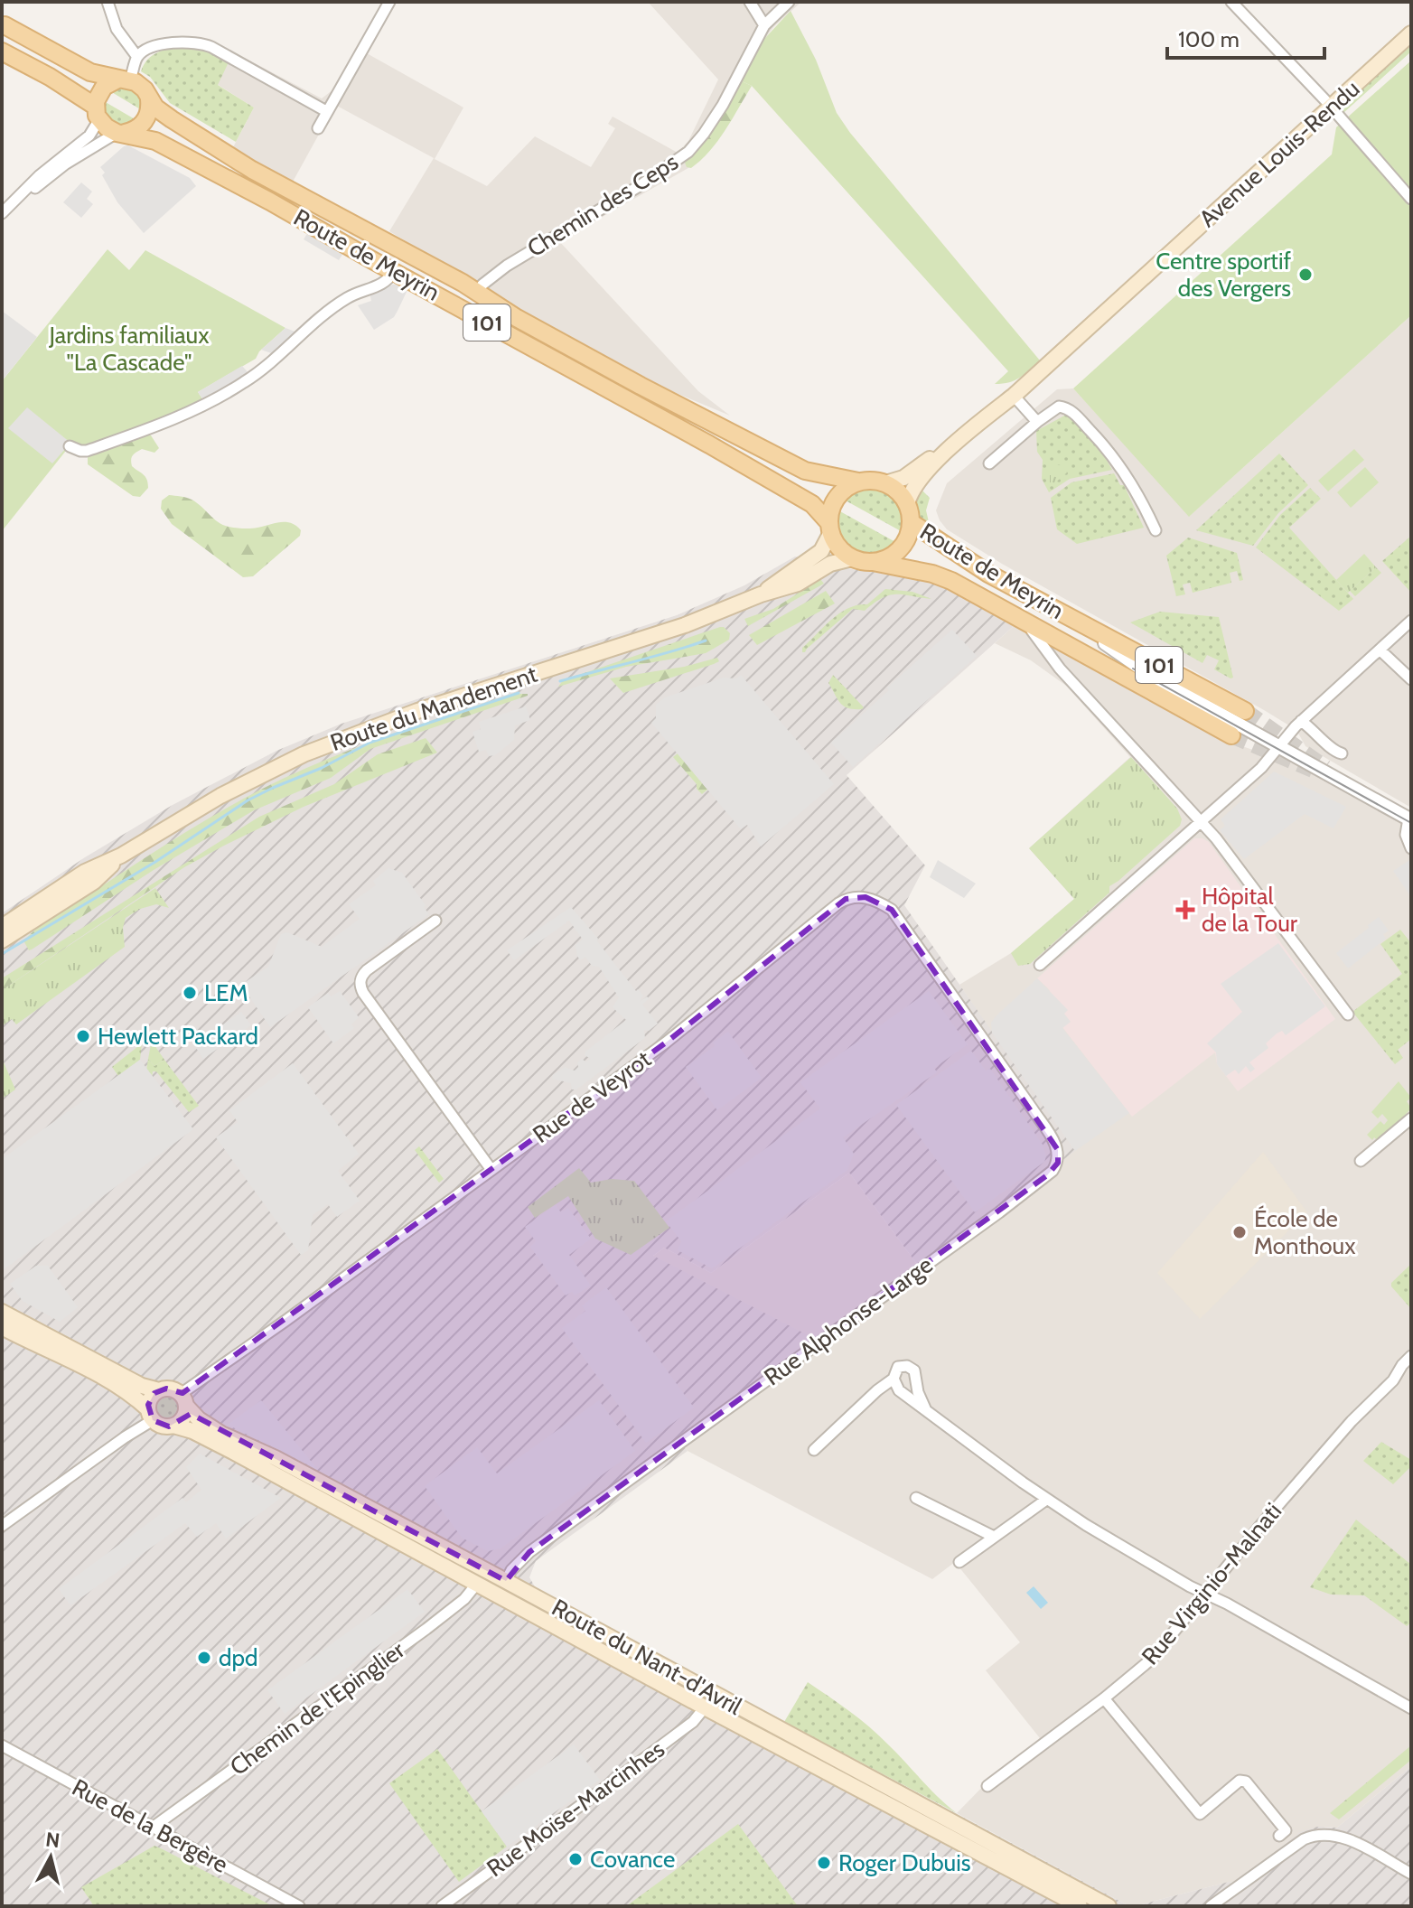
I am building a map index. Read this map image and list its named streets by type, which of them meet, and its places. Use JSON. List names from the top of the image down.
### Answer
{
  "streets": {
    "main road": [
      "Avenue Louis-Rendu",
      "Route de Meyrin",
      "101",
      "Route du Mandement",
      "Route du Nant-d'Avril"
    ],
    "street": [
      "Chemin des Ceps",
      "Rue de Veyrot",
      "Rue Alphonse-Large",
      "Rue Virginio-Malnati",
      "Chemin de l'Epinglier",
      "Rue Moïse-Marcinhes",
      "Rue de la Bergère"
    ]
  },
  "crossings": [
    ["Avenue Louis-Rendu", "Route de Meyrin"],
    ["Avenue Louis-Rendu", "101"],
    ["Avenue Louis-Rendu", "Route du Mandement"],
    ["Chemin des Ceps", "Route de Meyrin"],
    ["Route de Meyrin", "101"],
    ["Route de Meyrin", "Route du Mandement"],
    ["101", "Route du Mandement"],
    ["Rue de Veyrot", "Rue Alphonse-Large"],
    ["Rue de Veyrot", "Route du Nant-d'Avril"],
    ["Rue Alphonse-Large", "Route du Nant-d'Avril"],
    ["Route du Nant-d'Avril", "Chemin de l'Epinglier"],
    ["Route du Nant-d'Avril", "Rue Moïse-Marcinhes"],
    ["Chemin de l'Epinglier", "Rue de la Bergère"]
  ],
  "parks": ["Jardins familiaux \"La Cascade\""],
  "places": {
    "other": [
      "Centre sportif des Vergers",
      "LEM",
      "Hewlett Packard",
      "École de Monthoux",
      "dpd",
      "Covance",
      "Roger Dubuis"
    ],
    "health": ["Hôpital de la Tour"]
  },
  "scale_bar": "100 m",
  "north": "top"
}
